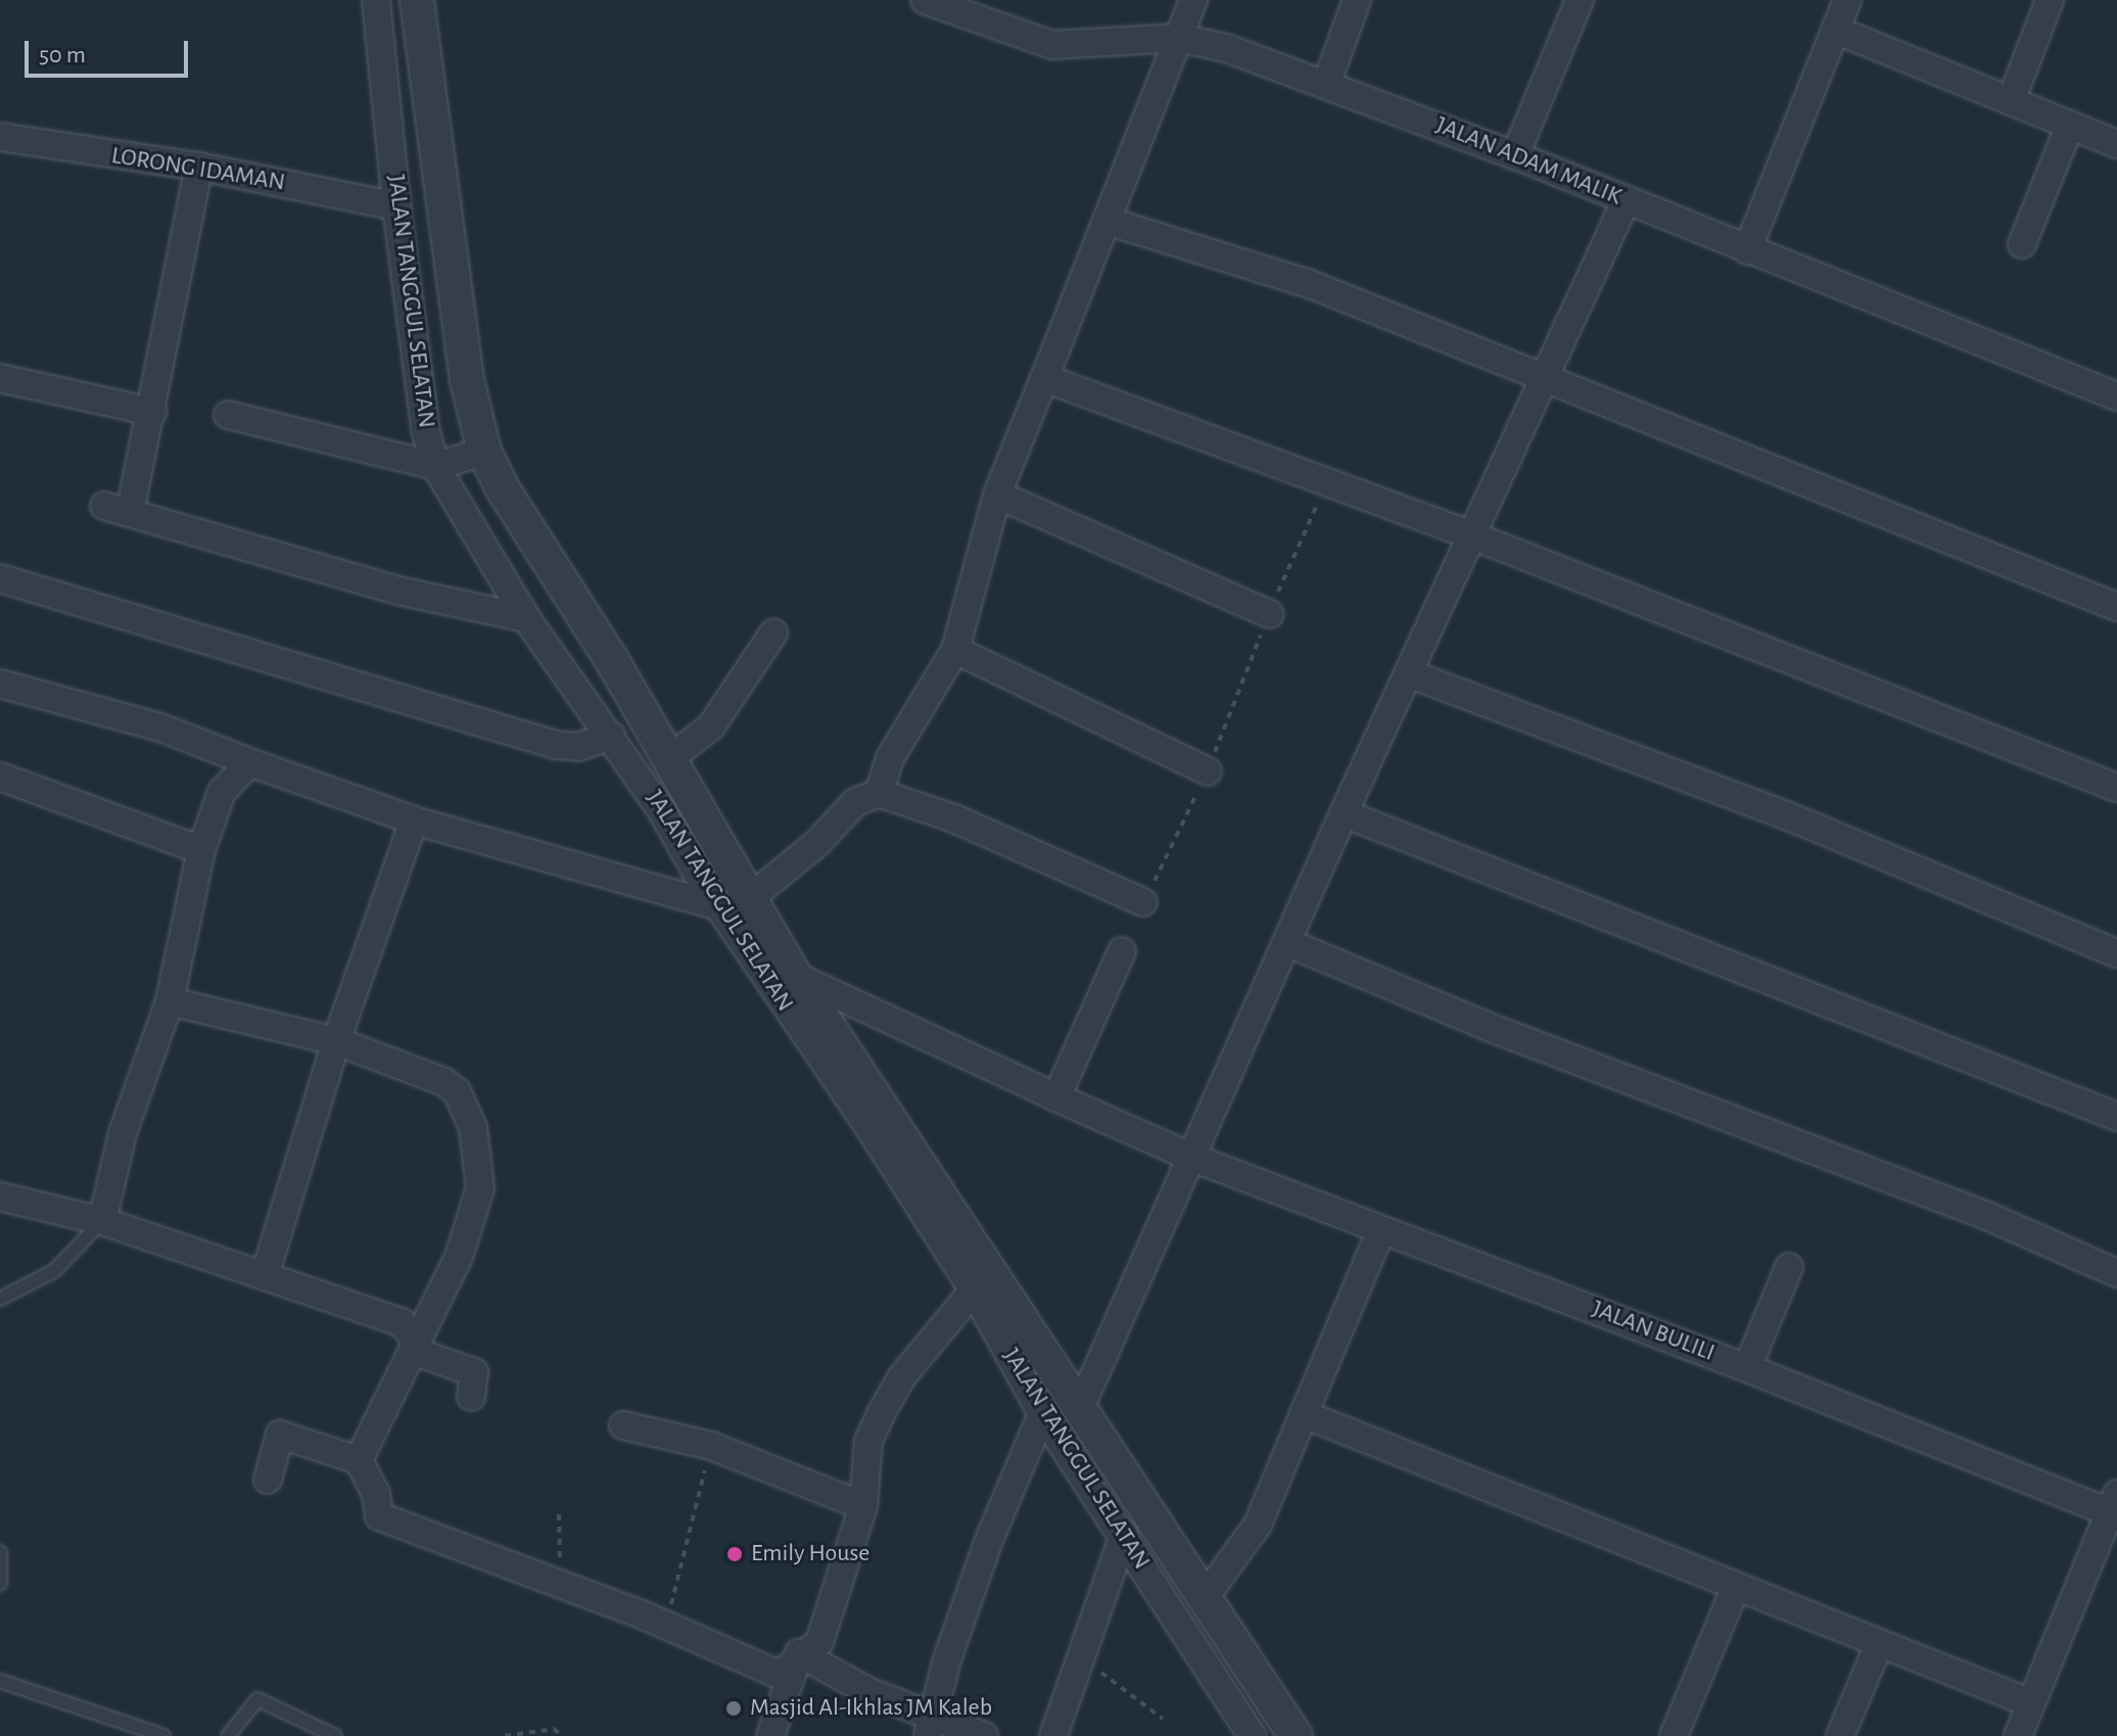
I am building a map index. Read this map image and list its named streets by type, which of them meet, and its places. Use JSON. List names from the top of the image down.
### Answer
{
  "streets": {
    "street": [
      "JALAN ADAM MALIK",
      "LORONG IDAMAN",
      "JALAN TANGGUL SELATAN",
      "JALAN BULILI"
    ]
  },
  "crossings": [
    ["LORONG IDAMAN", "JALAN TANGGUL SELATAN"],
    ["JALAN TANGGUL SELATAN", "JALAN BULILI"]
  ],
  "places": ["Emily House", "Masjid Al-Ikhlas JM Kaleb"],
  "scale_bar": "50 m"
}
